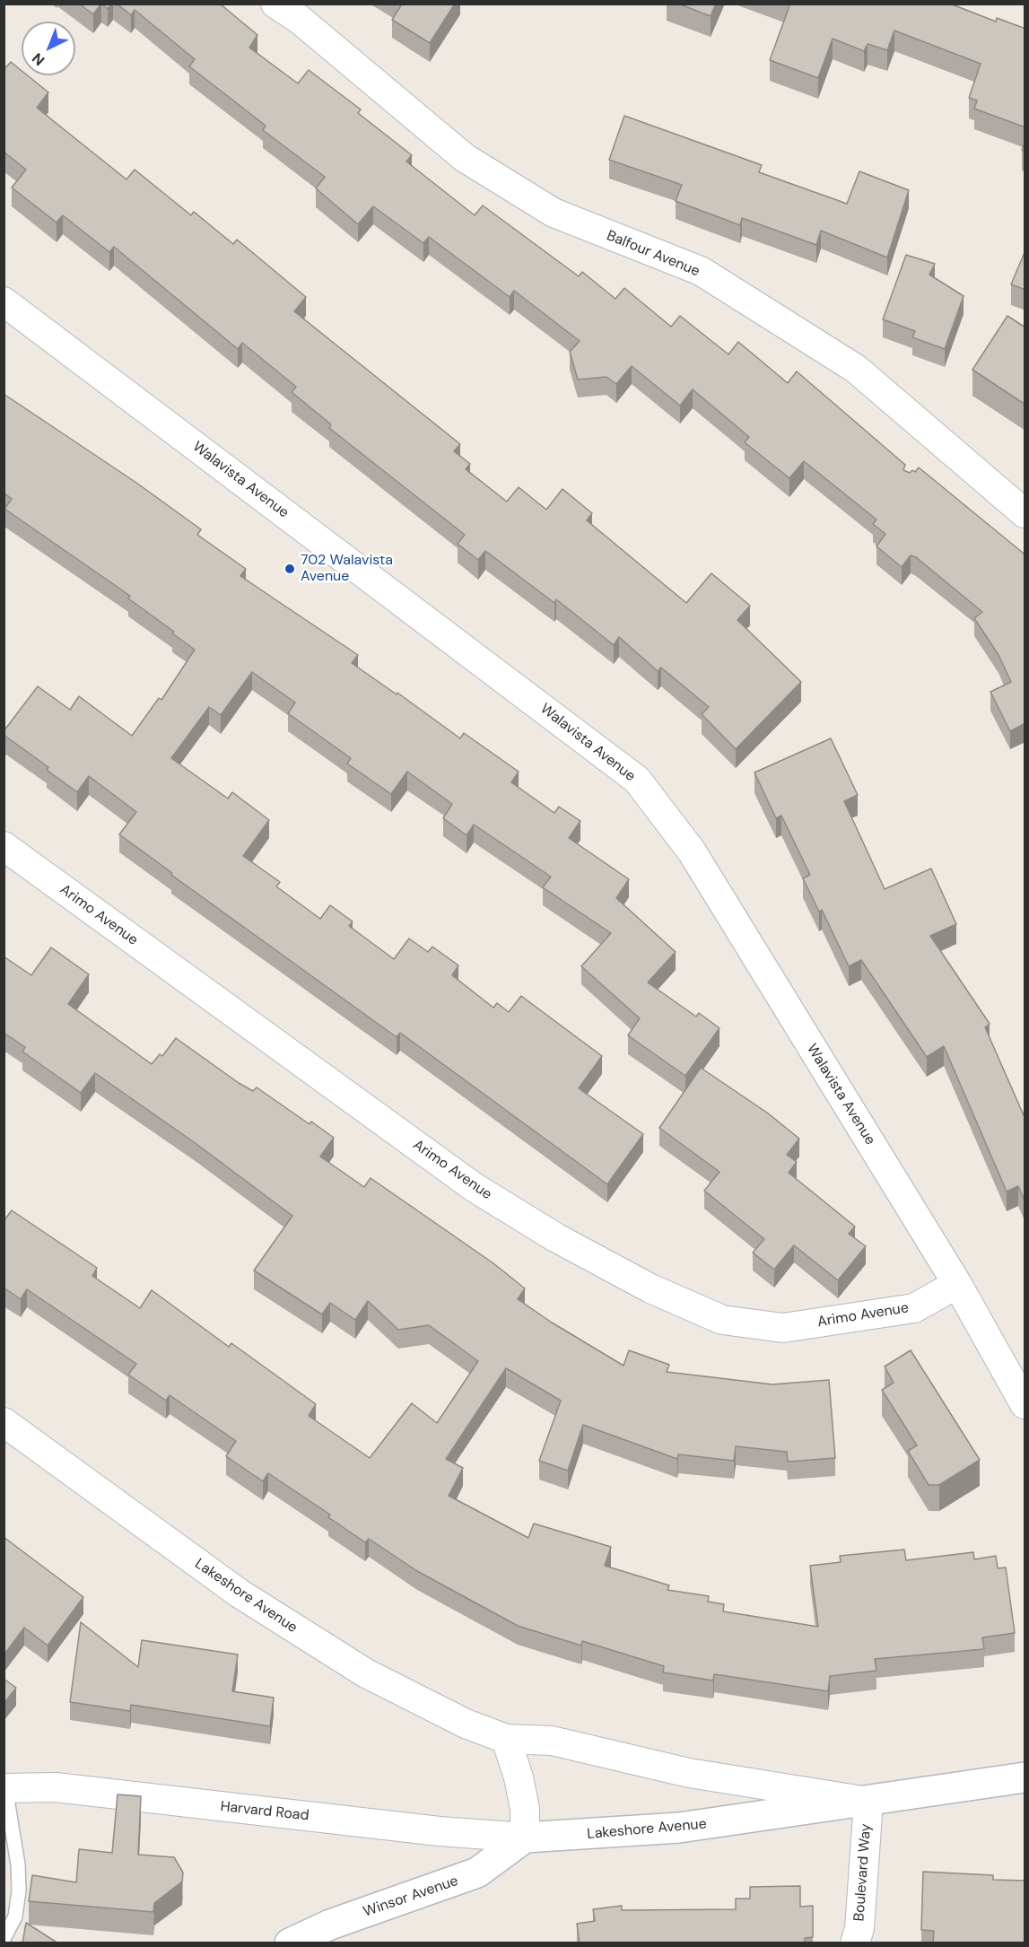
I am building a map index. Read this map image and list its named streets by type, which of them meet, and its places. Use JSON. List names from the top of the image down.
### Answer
{
  "streets": {
    "street": [
      "Balfour Avenue",
      "Walavista Avenue",
      "Arimo Avenue",
      "Lakeshore Avenue",
      "Harvard Road",
      "Boulevard Way",
      "Winsor Avenue"
    ]
  },
  "crossings": [
    ["Walavista Avenue", "Arimo Avenue"],
    ["Lakeshore Avenue", "Harvard Road"],
    ["Lakeshore Avenue", "Boulevard Way"],
    ["Lakeshore Avenue", "Winsor Avenue"],
    ["Harvard Road", "Winsor Avenue"]
  ],
  "places": ["702 Walavista Avenue"],
  "north": "bottom left"
}
